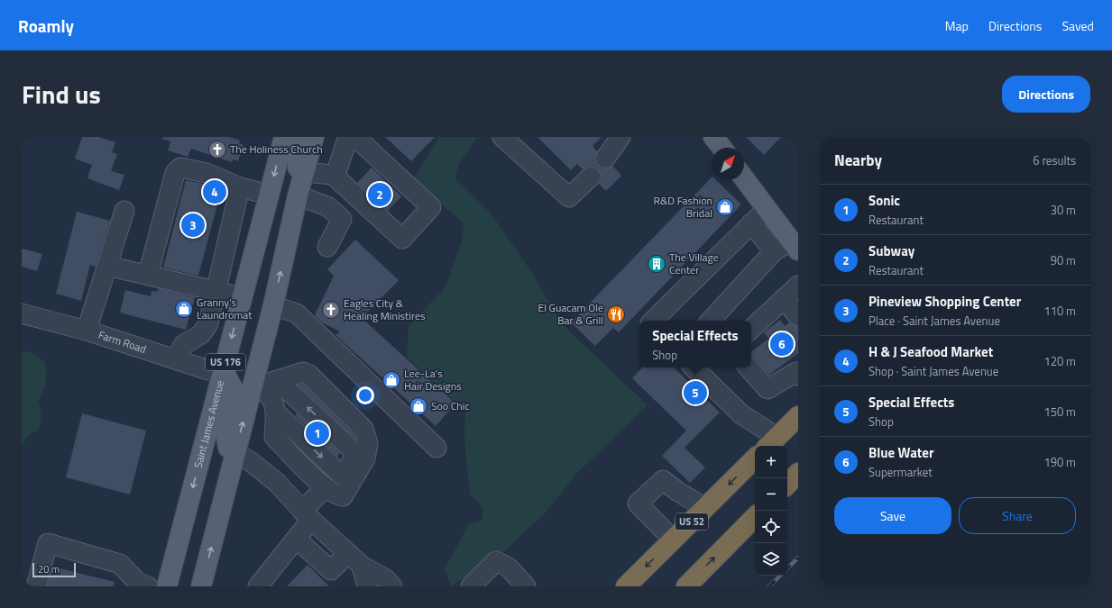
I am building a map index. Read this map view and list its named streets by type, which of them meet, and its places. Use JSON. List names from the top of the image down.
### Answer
{
  "streets": {
    "highway": ["US 52"],
    "main road": ["US 176", "Saint James Avenue"],
    "street": ["Farm Road"]
  },
  "crossings": [
    ["Farm Road", "Saint James Avenue"]
  ],
  "places": {
    "church": ["The Holiness Church", "Eagles City & Healing Ministires"],
    "shop": [
      "R&D Fashion Bridal",
      "Granny's Laundromat",
      "Lee-La's Hair Designs",
      "Soo Chic"
    ],
    "building": ["The Village Center"],
    "restaurant": ["El Guacam Ole Bar & Grill"]
  },
  "scale_bar": "20 m",
  "north": "top right",
  "page": {
    "header": "Roamly",
    "nav": ["Map", "Directions", "Saved"],
    "title": "Find us",
    "buttons": [
      "Directions",
      ["Save", "Share"]
    ],
    "heading": ["Nearby", "6 results"],
    "pins": [
      "4",
      "2",
      "3",
      "6",
      "5",
      "1"
    ],
    "list": [
      {
        "mark": "1",
        "name": "Sonic",
        "note": "Restaurant",
        "value": "30 m"
      },
      {
        "mark": "2",
        "name": "Subway",
        "note": "Restaurant",
        "value": "90 m"
      },
      {
        "mark": "3",
        "name": "Pineview Shopping Center",
        "note": "Place · Saint James Avenue",
        "value": "110 m"
      },
      {
        "mark": "4",
        "name": "H & J Seafood Market",
        "note": "Shop · Saint James Avenue",
        "value": "120 m"
      },
      {
        "mark": "5",
        "name": "Special Effects",
        "note": "Shop",
        "value": "150 m"
      },
      {
        "mark": "6",
        "name": "Blue Water",
        "note": "Supermarket",
        "value": "190 m"
      }
    ],
    "popup": ["Special Effects", "Shop"],
    "map_buttons": ["+", "−"],
    "scale": "20 m"
  }
}
